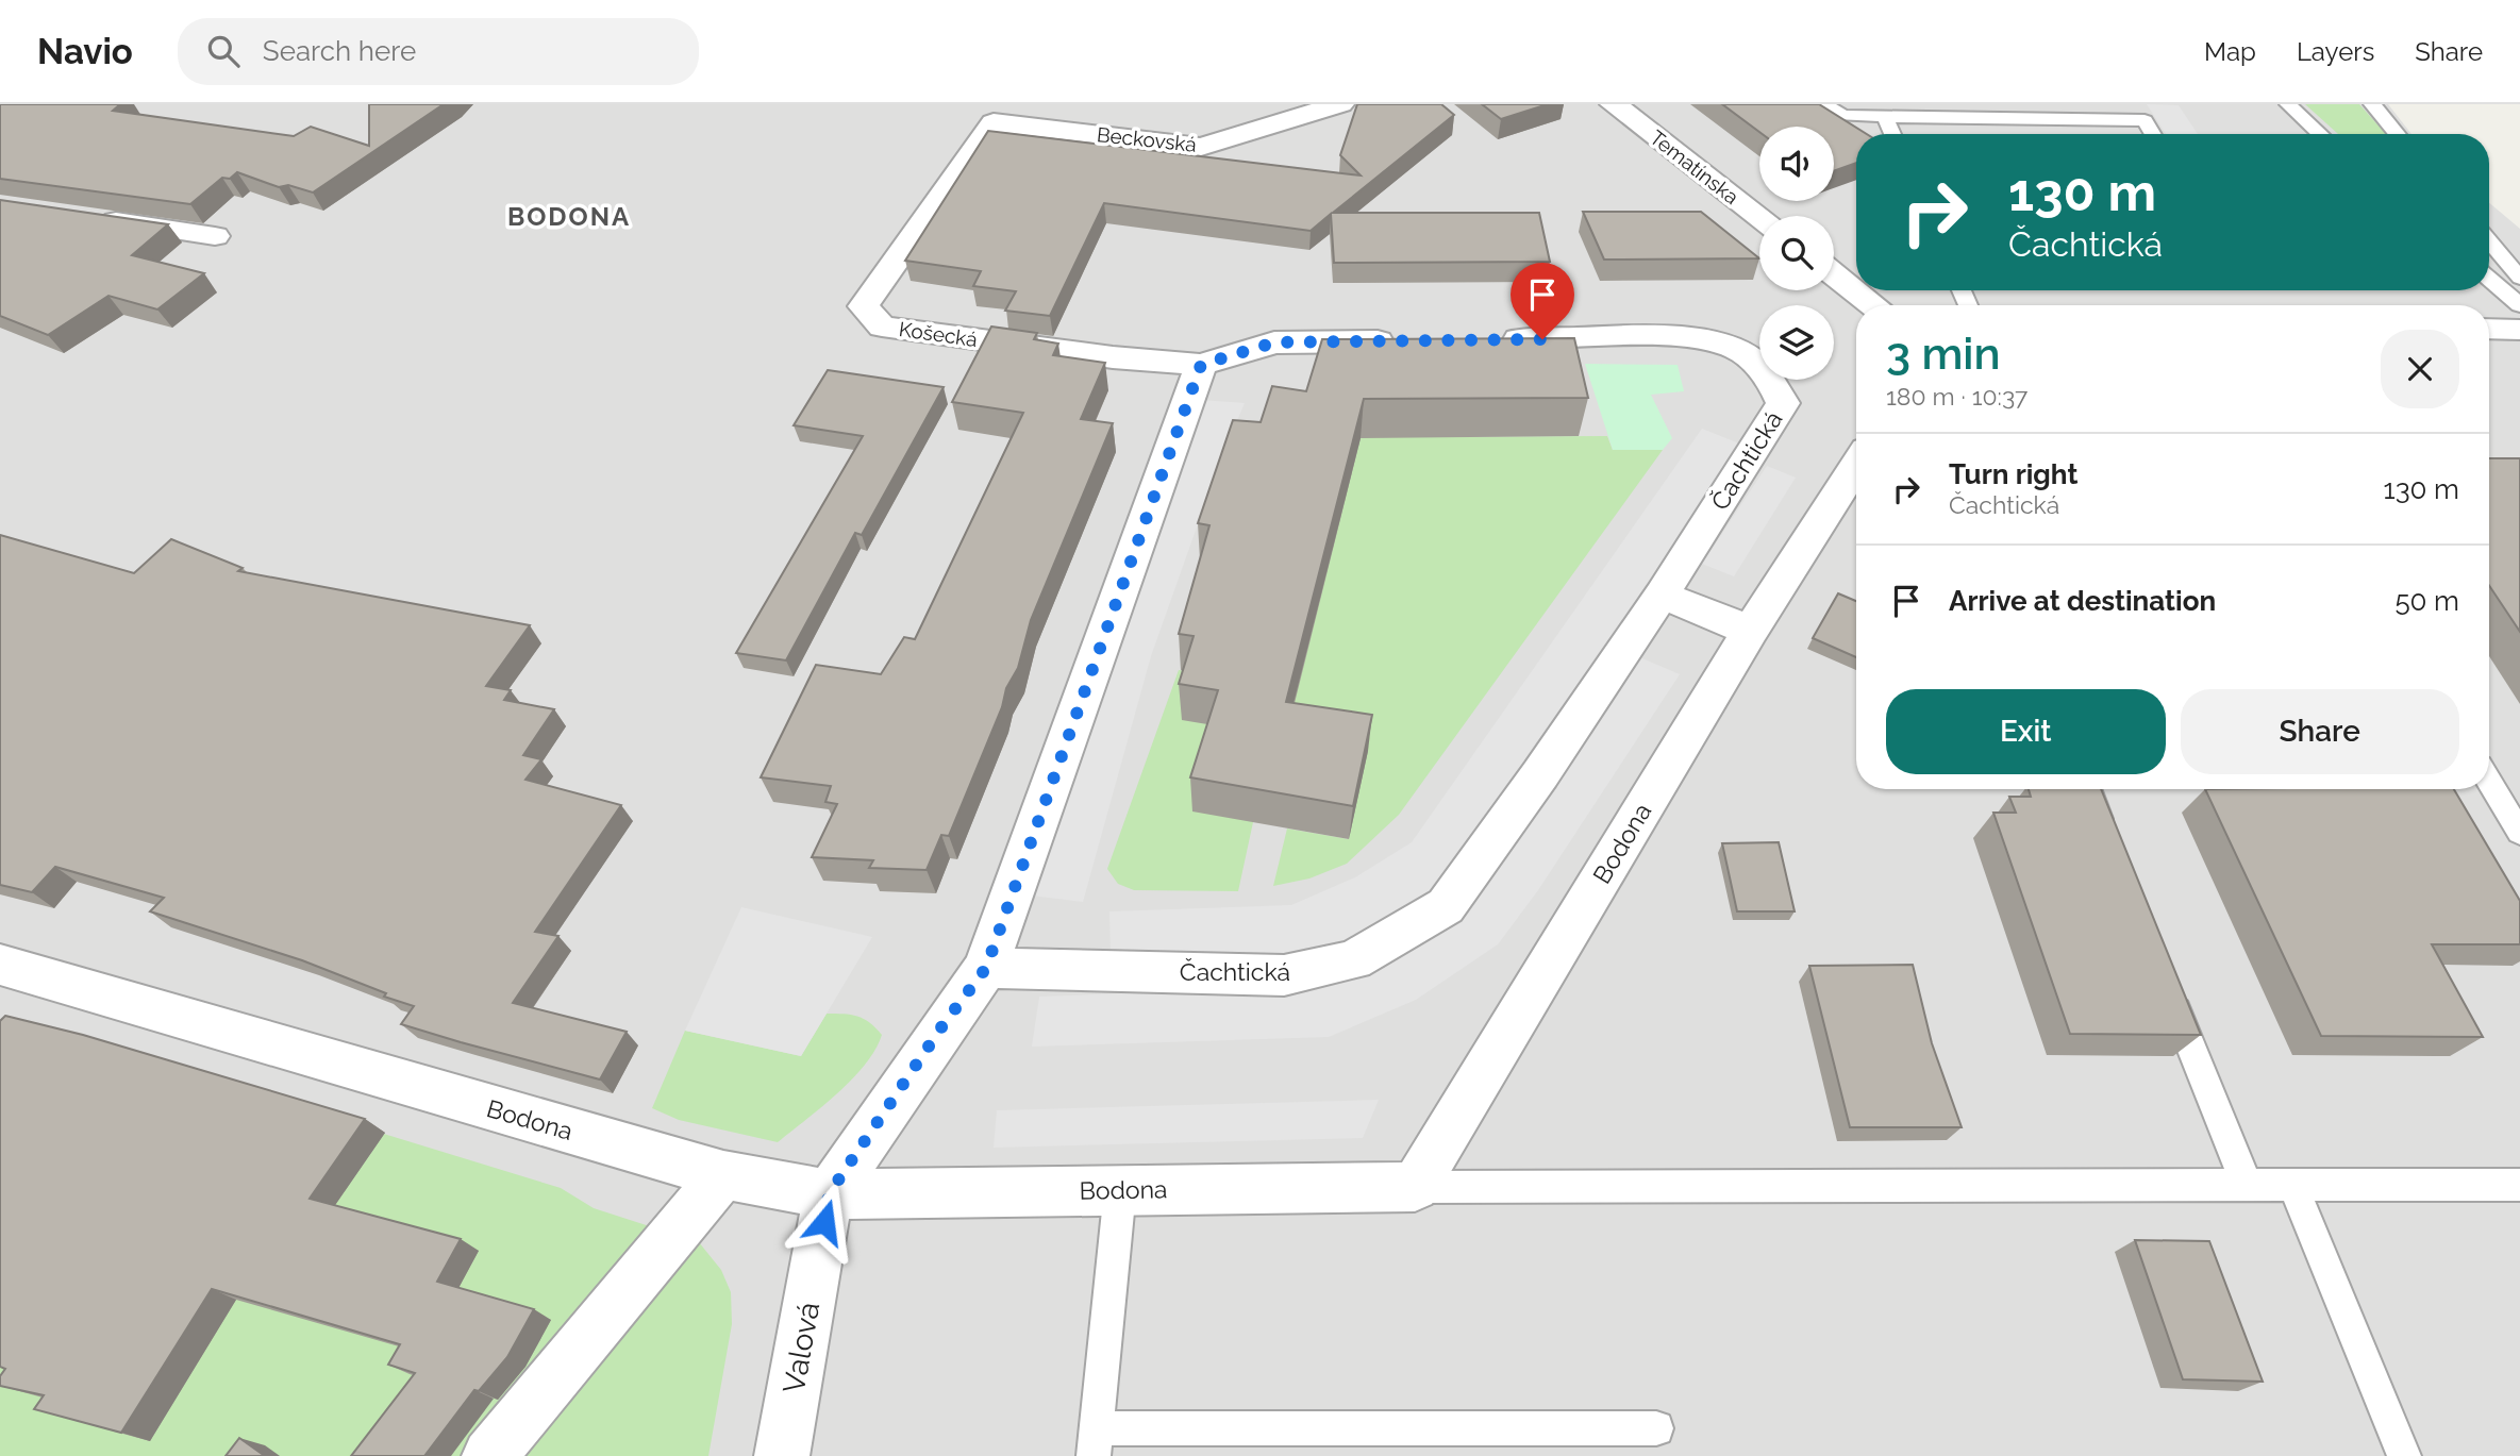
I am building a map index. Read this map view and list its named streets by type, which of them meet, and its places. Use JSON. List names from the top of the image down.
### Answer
{
  "streets": {
    "street": [
      "Beckovská",
      "Tematínska",
      "Košecká",
      "Čachtická",
      "Bodona",
      "Valová"
    ]
  },
  "crossings": [
    ["Beckovská", "Košecká"],
    ["Bodona", "Valová"]
  ],
  "districts": ["BODONA"],
  "page": {
    "header": "Navio",
    "search": "Search here",
    "nav": ["Map", "Layers", "Share"],
    "turn": ["130 m", "Čachtická"],
    "heading": ["3 min", "180 m · 10:37"],
    "list": [
      {
        "name": "Turn right",
        "note": "Čachtická",
        "value": "130 m"
      },
      {
        "name": "Arrive at destination",
        "value": "50 m"
      }
    ],
    "buttons": ["Exit", "Share"]
  }
}
